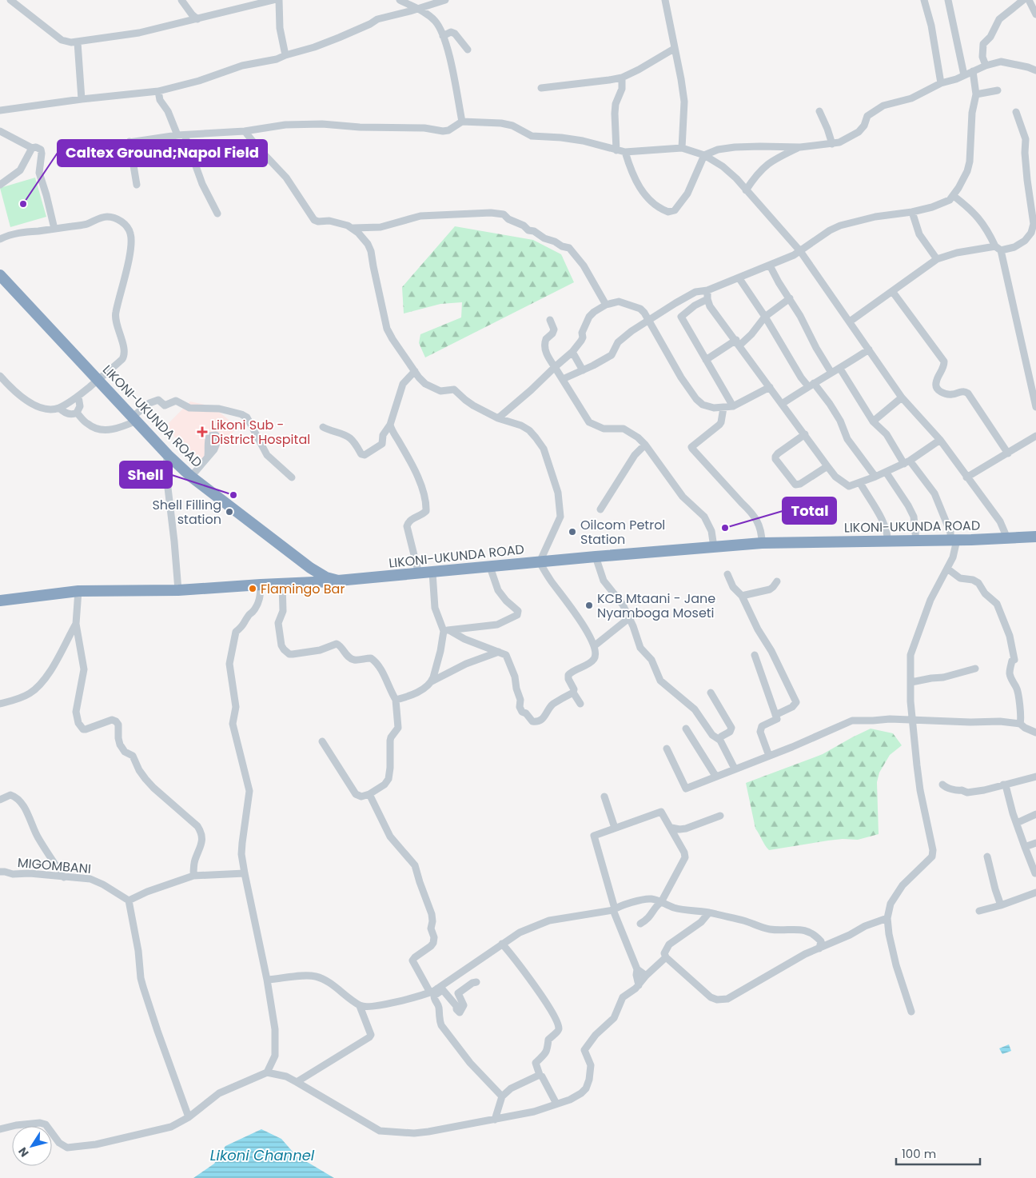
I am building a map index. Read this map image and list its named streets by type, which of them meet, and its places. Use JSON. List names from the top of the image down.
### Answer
{
  "streets": {
    "highway": ["LIKONI-UKUNDA ROAD"],
    "street": ["MIGOMBANI"]
  },
  "water": ["Likoni Channel"],
  "places": {
    "other": [
      "Caltex Ground;Napol Field",
      "Shell",
      "Shell Filling station",
      "Total",
      "Oilcom Petrol Station",
      "Flamingo Bar",
      "KCB Mtaani - Jane Nyamboga Moseti"
    ],
    "health": ["Likoni Sub - District Hospital"]
  },
  "scale_bar": "100 m",
  "north": "bottom left"
}
